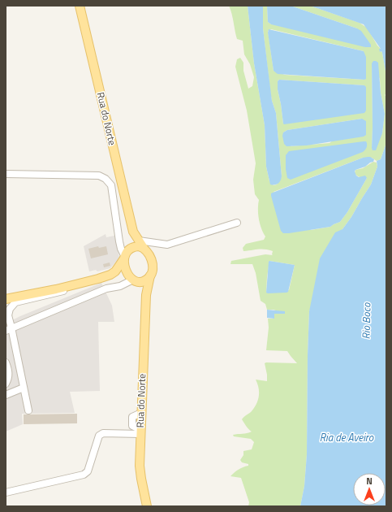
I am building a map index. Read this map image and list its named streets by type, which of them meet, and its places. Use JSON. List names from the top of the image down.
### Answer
{
  "streets": {
    "main road": ["Rua do Norte"]
  },
  "water": ["Rio Boco", "Ria de Aveiro"],
  "north": "top"
}
